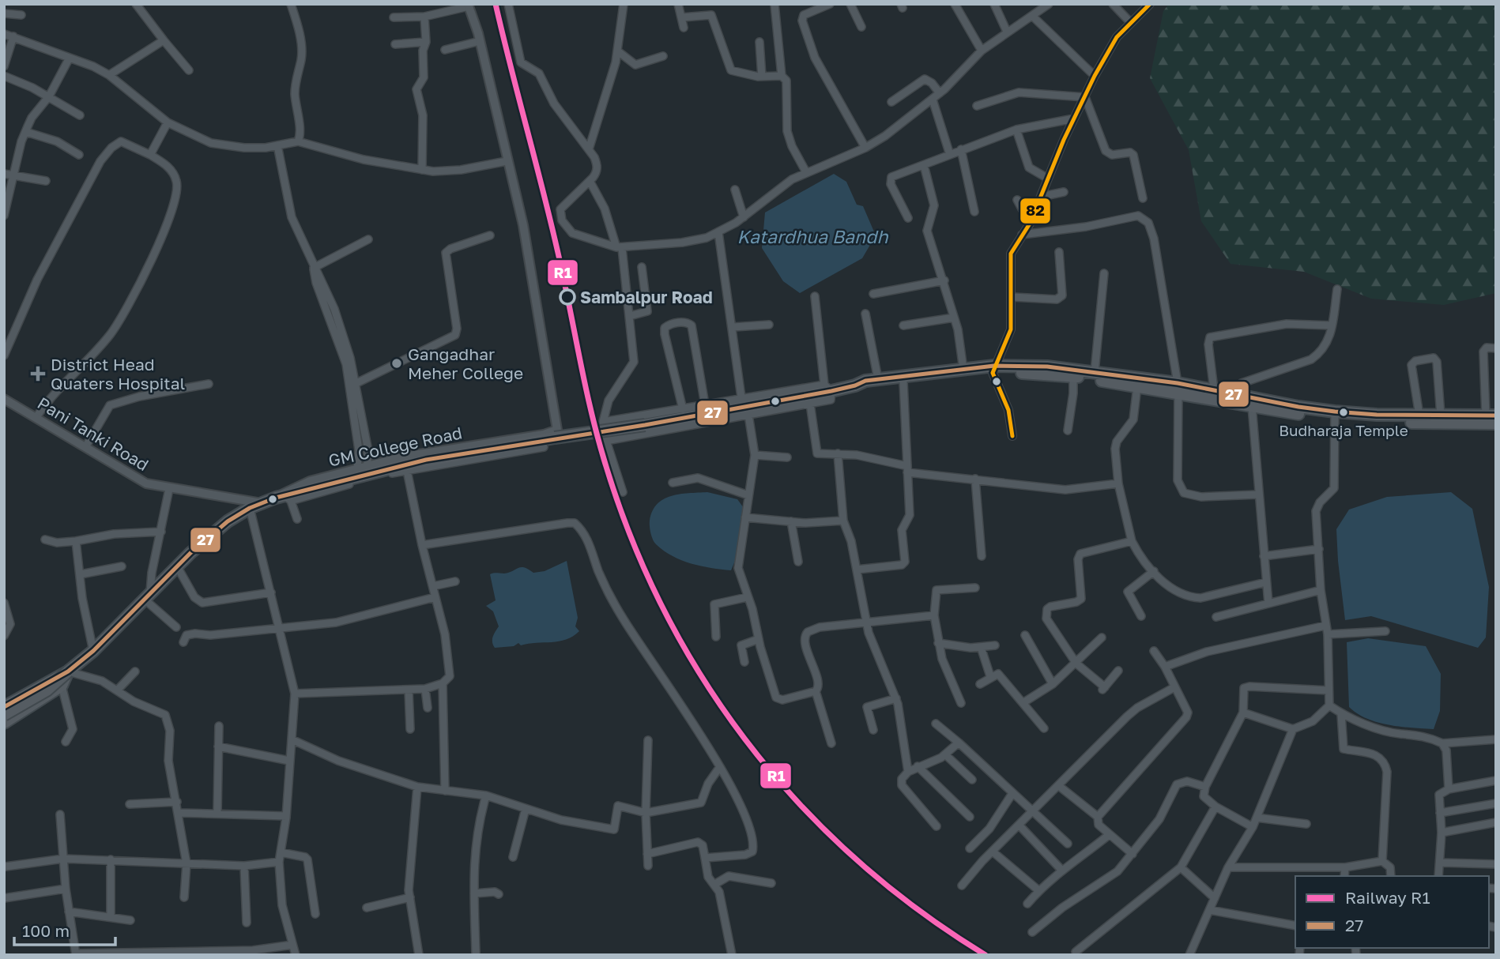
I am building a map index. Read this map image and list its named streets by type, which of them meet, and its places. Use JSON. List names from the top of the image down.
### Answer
{
  "streets": {
    "street": ["Pani Tanki Road", "GM College Road"]
  },
  "water": ["Katardhua Bandh"],
  "places": {
    "other": ["Sambalpur Road", "Gangadhar Meher College", "Budharaja Temple"],
    "health": ["District Head Quaters Hospital"]
  },
  "lines": ["rail line R1", "transit line 82", "transit line 27"],
  "legend": ["Railway R1", "27"],
  "scale_bar": "100 m"
}
